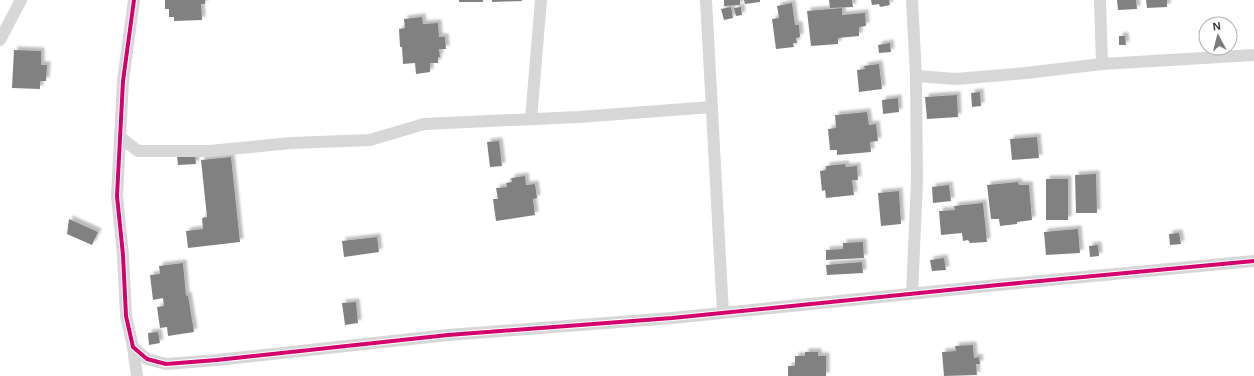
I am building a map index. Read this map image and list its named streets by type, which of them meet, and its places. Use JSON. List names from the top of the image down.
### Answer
{
  "north": "top"
}
